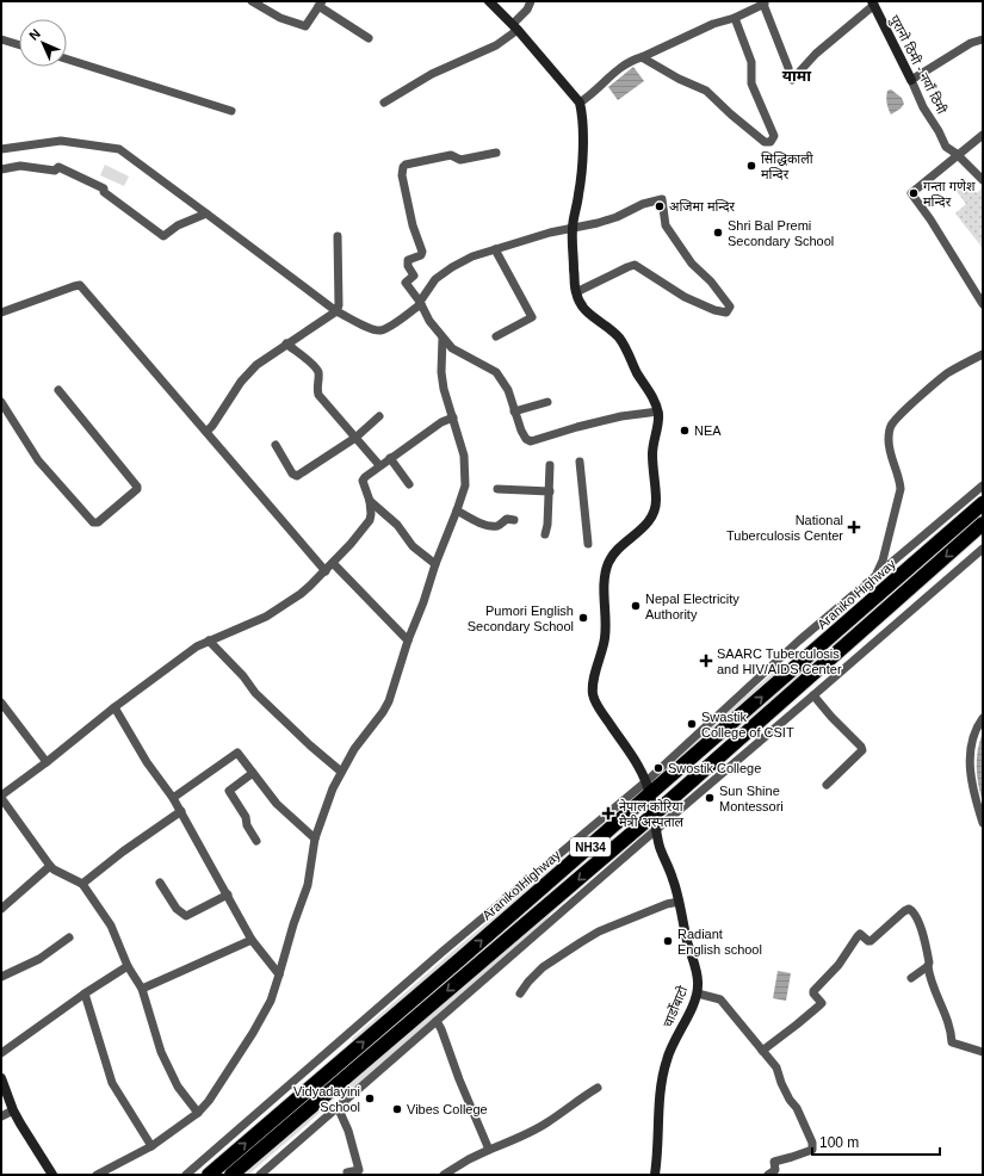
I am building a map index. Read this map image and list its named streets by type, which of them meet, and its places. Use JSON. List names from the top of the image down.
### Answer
{
  "streets": {
    "highway": ["Araniko Highway", "NH34"],
    "main road": ["पुरानो ठिमी - नयाँ ठिमी", "चार्डोबाटो"]
  },
  "crossings": [
    ["Araniko Highway", "चार्डोबाटो"],
    ["NH34", "चार्डोबाटो"]
  ],
  "districts": ["यामा"],
  "places": {
    "other": [
      "सिद्धिकाली मन्दिर",
      "गन्ता गणेश मन्दिर",
      "अजिमा मन्दिर",
      "Shri Bal Premi Secondary School",
      "NEA",
      "Nepal Electricity Authority",
      "Pumori English Secondary School",
      "Swastik College of CSIT",
      "Swostik College",
      "Sun Shine Montessori",
      "Radiant English school",
      "Vidyadayini School",
      "Vibes College"
    ],
    "health": ["National Tuberculosis Center", "SAARC Tuberculosis and HIV/AIDS Center", "नेपाल कोरिया मैत्री अस्पताल"]
  },
  "scale_bar": "100 m",
  "north": "top left"
}
